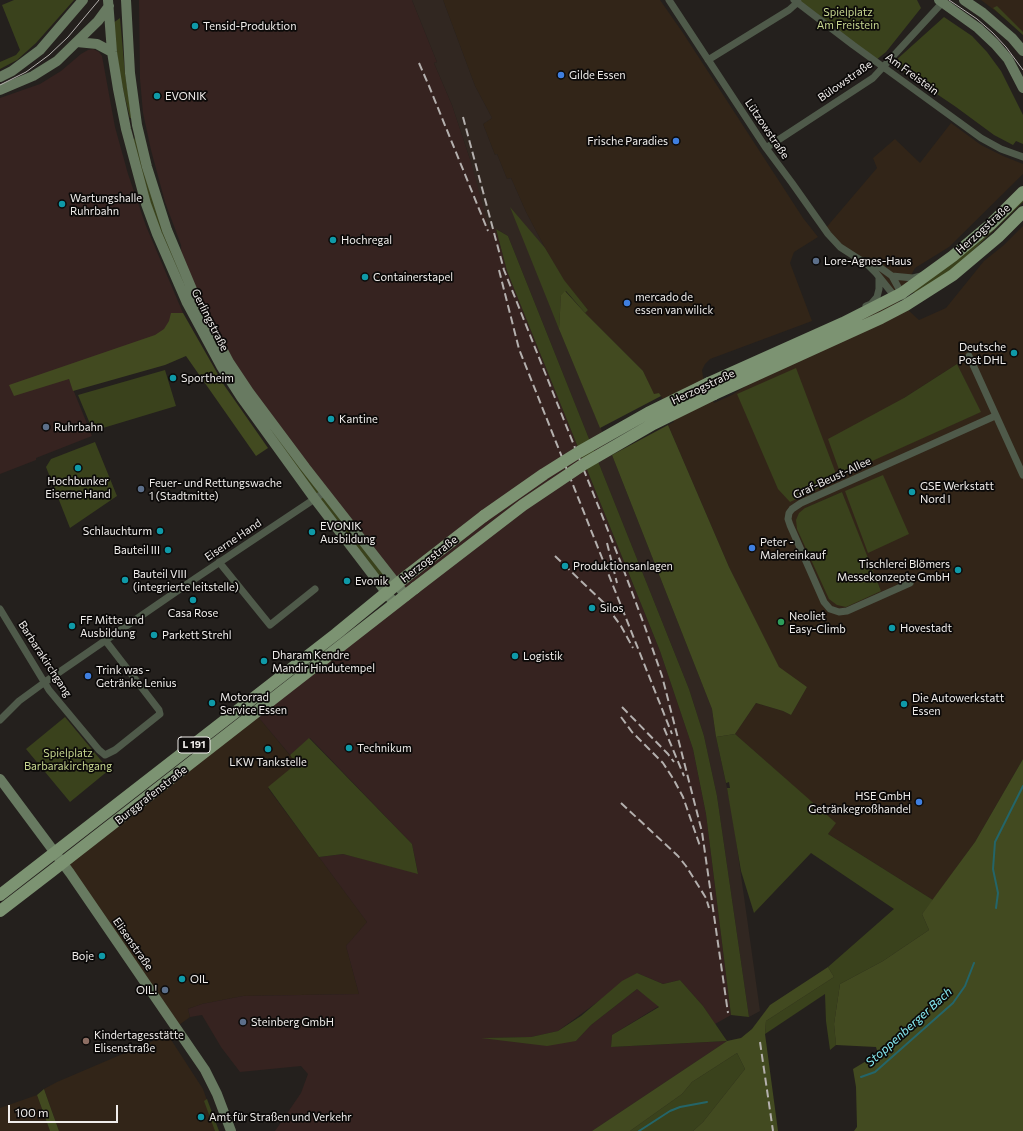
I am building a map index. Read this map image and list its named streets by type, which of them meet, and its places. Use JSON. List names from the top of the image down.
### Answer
{
  "streets": {
    "main road": [
      "Herzogstraße",
      "Gerlingstraße",
      "L 191",
      "Burggrafenstraße",
      "Elisenstraße"
    ],
    "street": [
      "Am Freistein",
      "Bülowstraße",
      "Lützowstraße",
      "Graf-Beust-Allee",
      "Eiserne Hand",
      "Barbarakirchgang"
    ]
  },
  "crossings": [
    ["Am Freistein", "Bülowstraße"],
    ["Bülowstraße", "Lützowstraße"],
    ["Lützowstraße", "Herzogstraße"],
    ["Herzogstraße", "Gerlingstraße"],
    ["Herzogstraße", "Burggrafenstraße"],
    ["Gerlingstraße", "Eiserne Hand"],
    ["Gerlingstraße", "Burggrafenstraße"],
    ["Eiserne Hand", "Barbarakirchgang"],
    ["Burggrafenstraße", "Elisenstraße"]
  ],
  "water": ["Stoppenberger Bach"],
  "parks": ["Spielplatz Am Freistein", "Spielplatz Barbarakirchgang"],
  "places": [
    "Tensid-Produktion",
    "Gilde Essen",
    "EVONIK",
    "Frische Paradies",
    "Wartungshalle Ruhrbahn",
    "Hochregal",
    "Lore-Agnes-Haus",
    "Containerstapel",
    "mercado de essen van wilick",
    "Deutsche Post DHL",
    "Sportheim",
    "Kantine",
    "Ruhrbahn",
    "Hochbunker Eiserne Hand",
    "Feuer- und Rettungswache 1 (Stadtmitte)",
    "GSE Werkstatt Nord I",
    "Schlauchturm",
    "EVONIK Ausbildung",
    "Peter - Malereinkauf",
    "Bauteil III",
    "Produktionsanlagen",
    "Tischlerei Blömers Messekonzepte GmbH",
    "Bauteil VIII (integrierte leitstelle)",
    "Evonik",
    "Casa Rose",
    "Silos",
    "Neoliet Easy-Climb",
    "FF Mitte und Ausbildung",
    "Hovestadt",
    "Parkett Strehl",
    "Logistik",
    "Dharam Kendre Mandir Hindutempel",
    "Trink was - Getränke Lenius",
    "Motorrad Service Essen",
    "Die Autowerkstatt Essen",
    "Technikum",
    "LKW Tankstelle",
    "HSE GmbH Getränkegroßhandel",
    "Boje",
    "OIL",
    "OIL!",
    "Steinberg GmbH",
    "Kindertagesstätte Elisenstraße",
    "Amt für Straßen und Verkehr"
  ],
  "scale_bar": "100 m"
}
